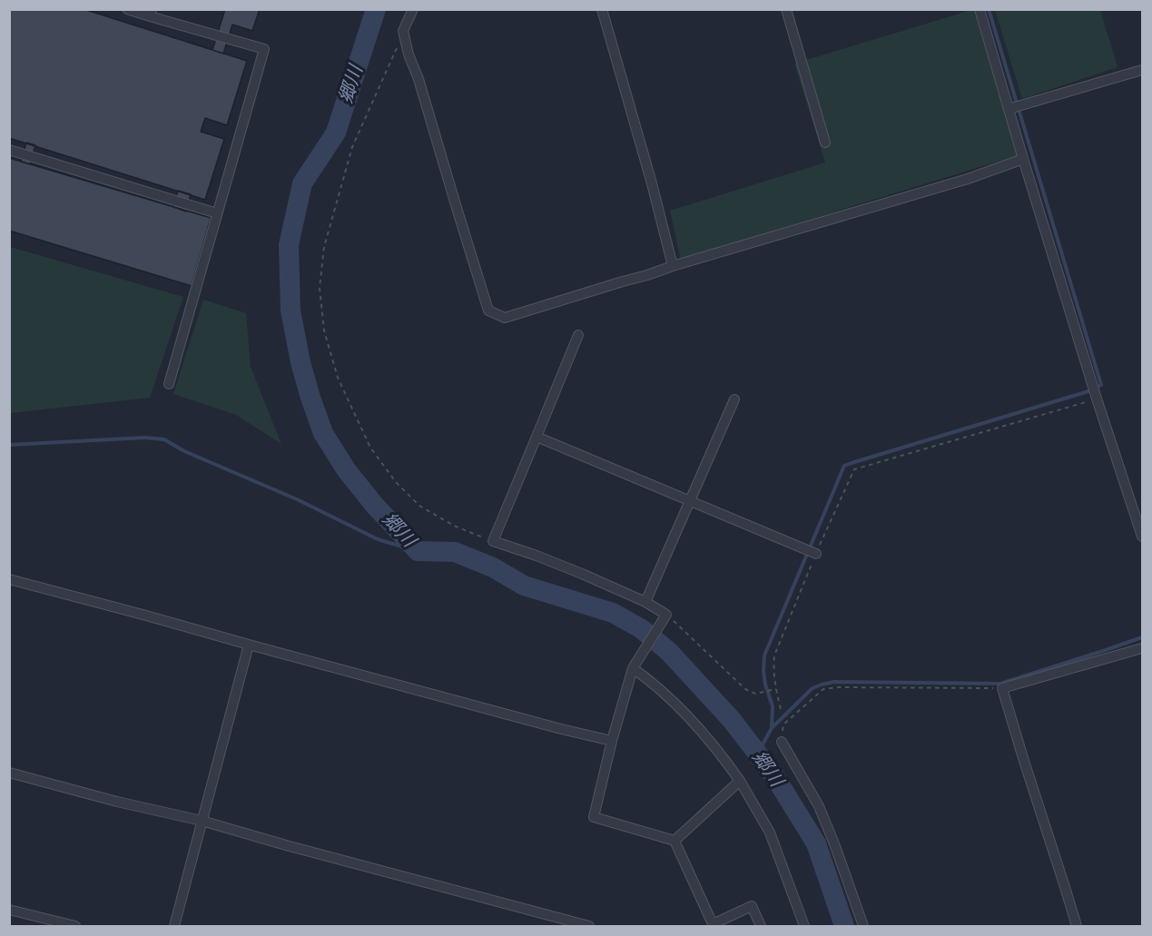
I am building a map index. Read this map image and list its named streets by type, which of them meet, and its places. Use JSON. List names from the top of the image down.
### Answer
{
  "water": ["郷川"]
}
